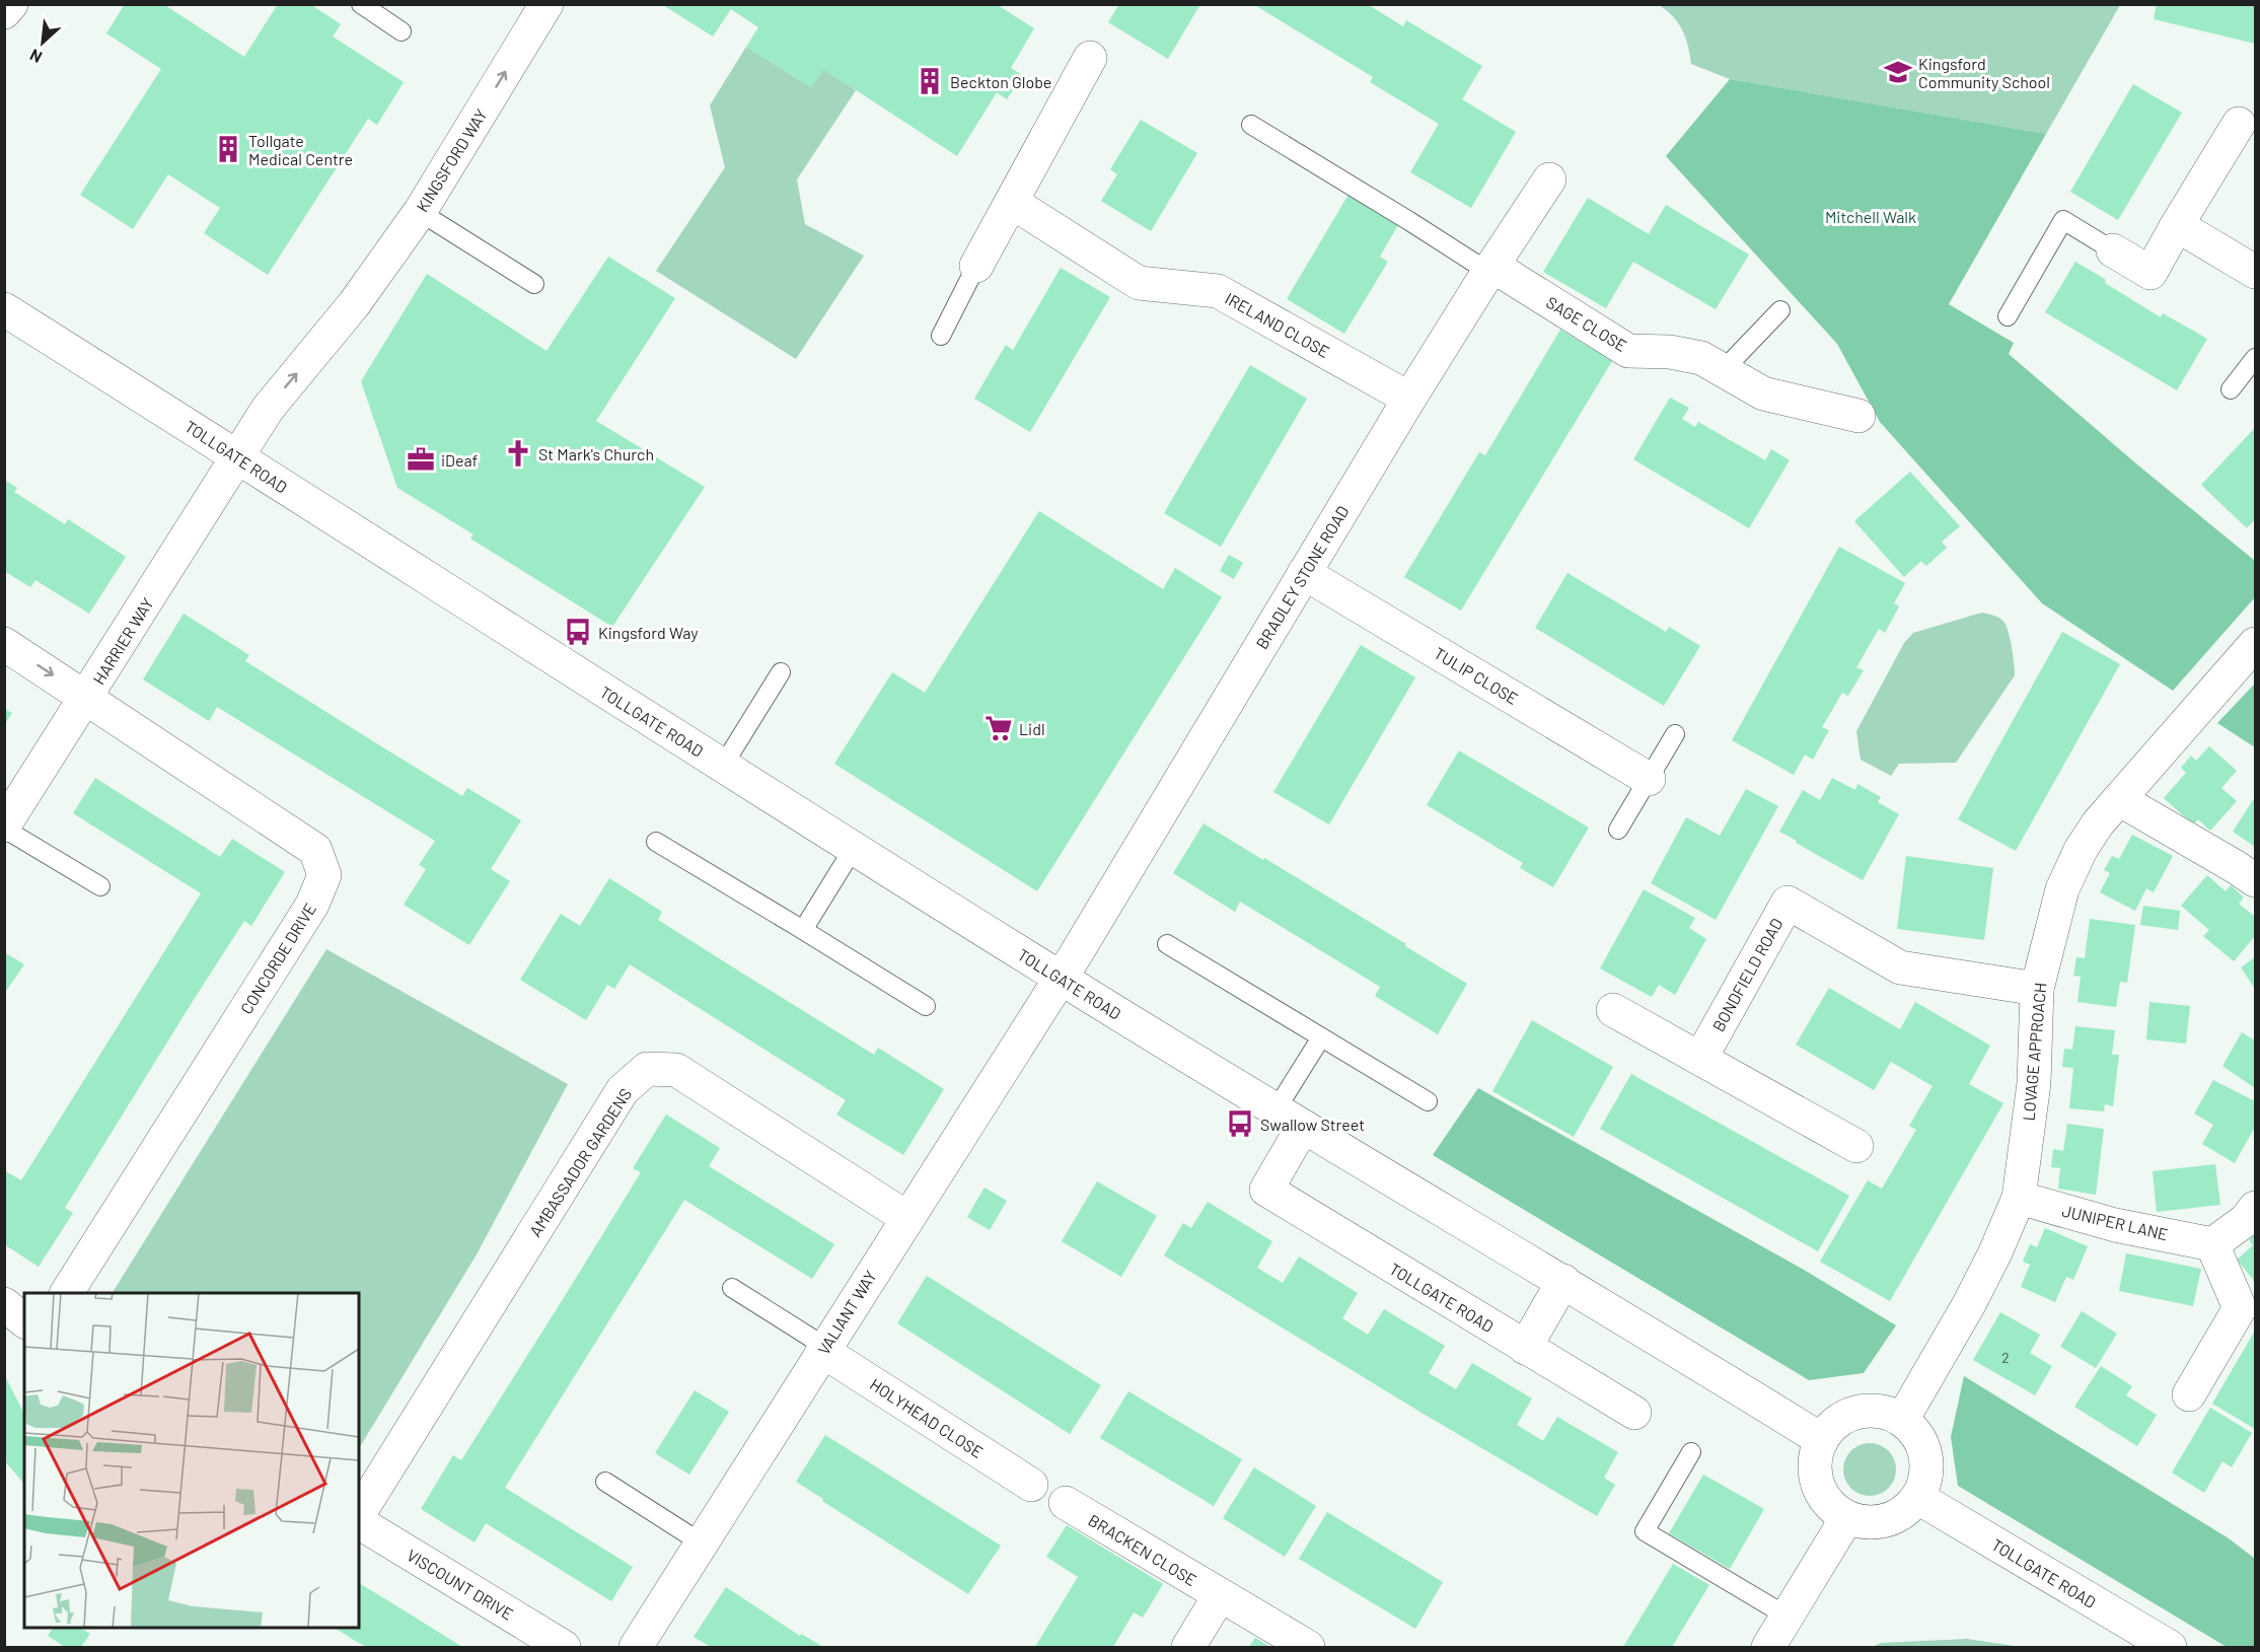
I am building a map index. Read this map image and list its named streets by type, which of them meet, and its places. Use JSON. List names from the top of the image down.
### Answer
{
  "streets": {
    "street": [
      "KINGSFORD WAY",
      "SAGE CLOSE",
      "IRELAND CLOSE",
      "TOLLGATE ROAD",
      "BRADLEY STONE ROAD",
      "HARRIER WAY",
      "TULIP CLOSE",
      "CONCORDE DRIVE",
      "BONDFIELD ROAD",
      "LOVAGE APPROACH",
      "AMBASSADOR GARDENS",
      "JUNIPER LANE",
      "VALIANT WAY",
      "HOLYHEAD CLOSE",
      "BRACKEN CLOSE",
      "VISCOUNT DRIVE"
    ]
  },
  "crossings": [
    ["KINGSFORD WAY", "TOLLGATE ROAD"],
    ["KINGSFORD WAY", "HARRIER WAY"],
    ["SAGE CLOSE", "BRADLEY STONE ROAD"],
    ["IRELAND CLOSE", "BRADLEY STONE ROAD"],
    ["TOLLGATE ROAD", "BRADLEY STONE ROAD"],
    ["TOLLGATE ROAD", "HARRIER WAY"],
    ["TOLLGATE ROAD", "LOVAGE APPROACH"],
    ["TOLLGATE ROAD", "VALIANT WAY"],
    ["BRADLEY STONE ROAD", "TULIP CLOSE"],
    ["BRADLEY STONE ROAD", "VALIANT WAY"],
    ["HARRIER WAY", "CONCORDE DRIVE"],
    ["BONDFIELD ROAD", "LOVAGE APPROACH"],
    ["LOVAGE APPROACH", "JUNIPER LANE"],
    ["AMBASSADOR GARDENS", "VALIANT WAY"],
    ["VALIANT WAY", "HOLYHEAD CLOSE"]
  ],
  "one_way": ["KINGSFORD WAY"],
  "parks": ["Mitchell Walk"],
  "places": {
    "school or university": ["Kingsford Community School"],
    "building": ["Beckton Globe", "Tollgate Medical Centre"],
    "church": ["St Mark's Church"],
    "office": ["iDeaf"],
    "bus stop": ["Kingsford Way", "Swallow Street"],
    "supermarket": ["Lidl"]
  },
  "house_numbers": ["2"],
  "north": "bottom left"
}
